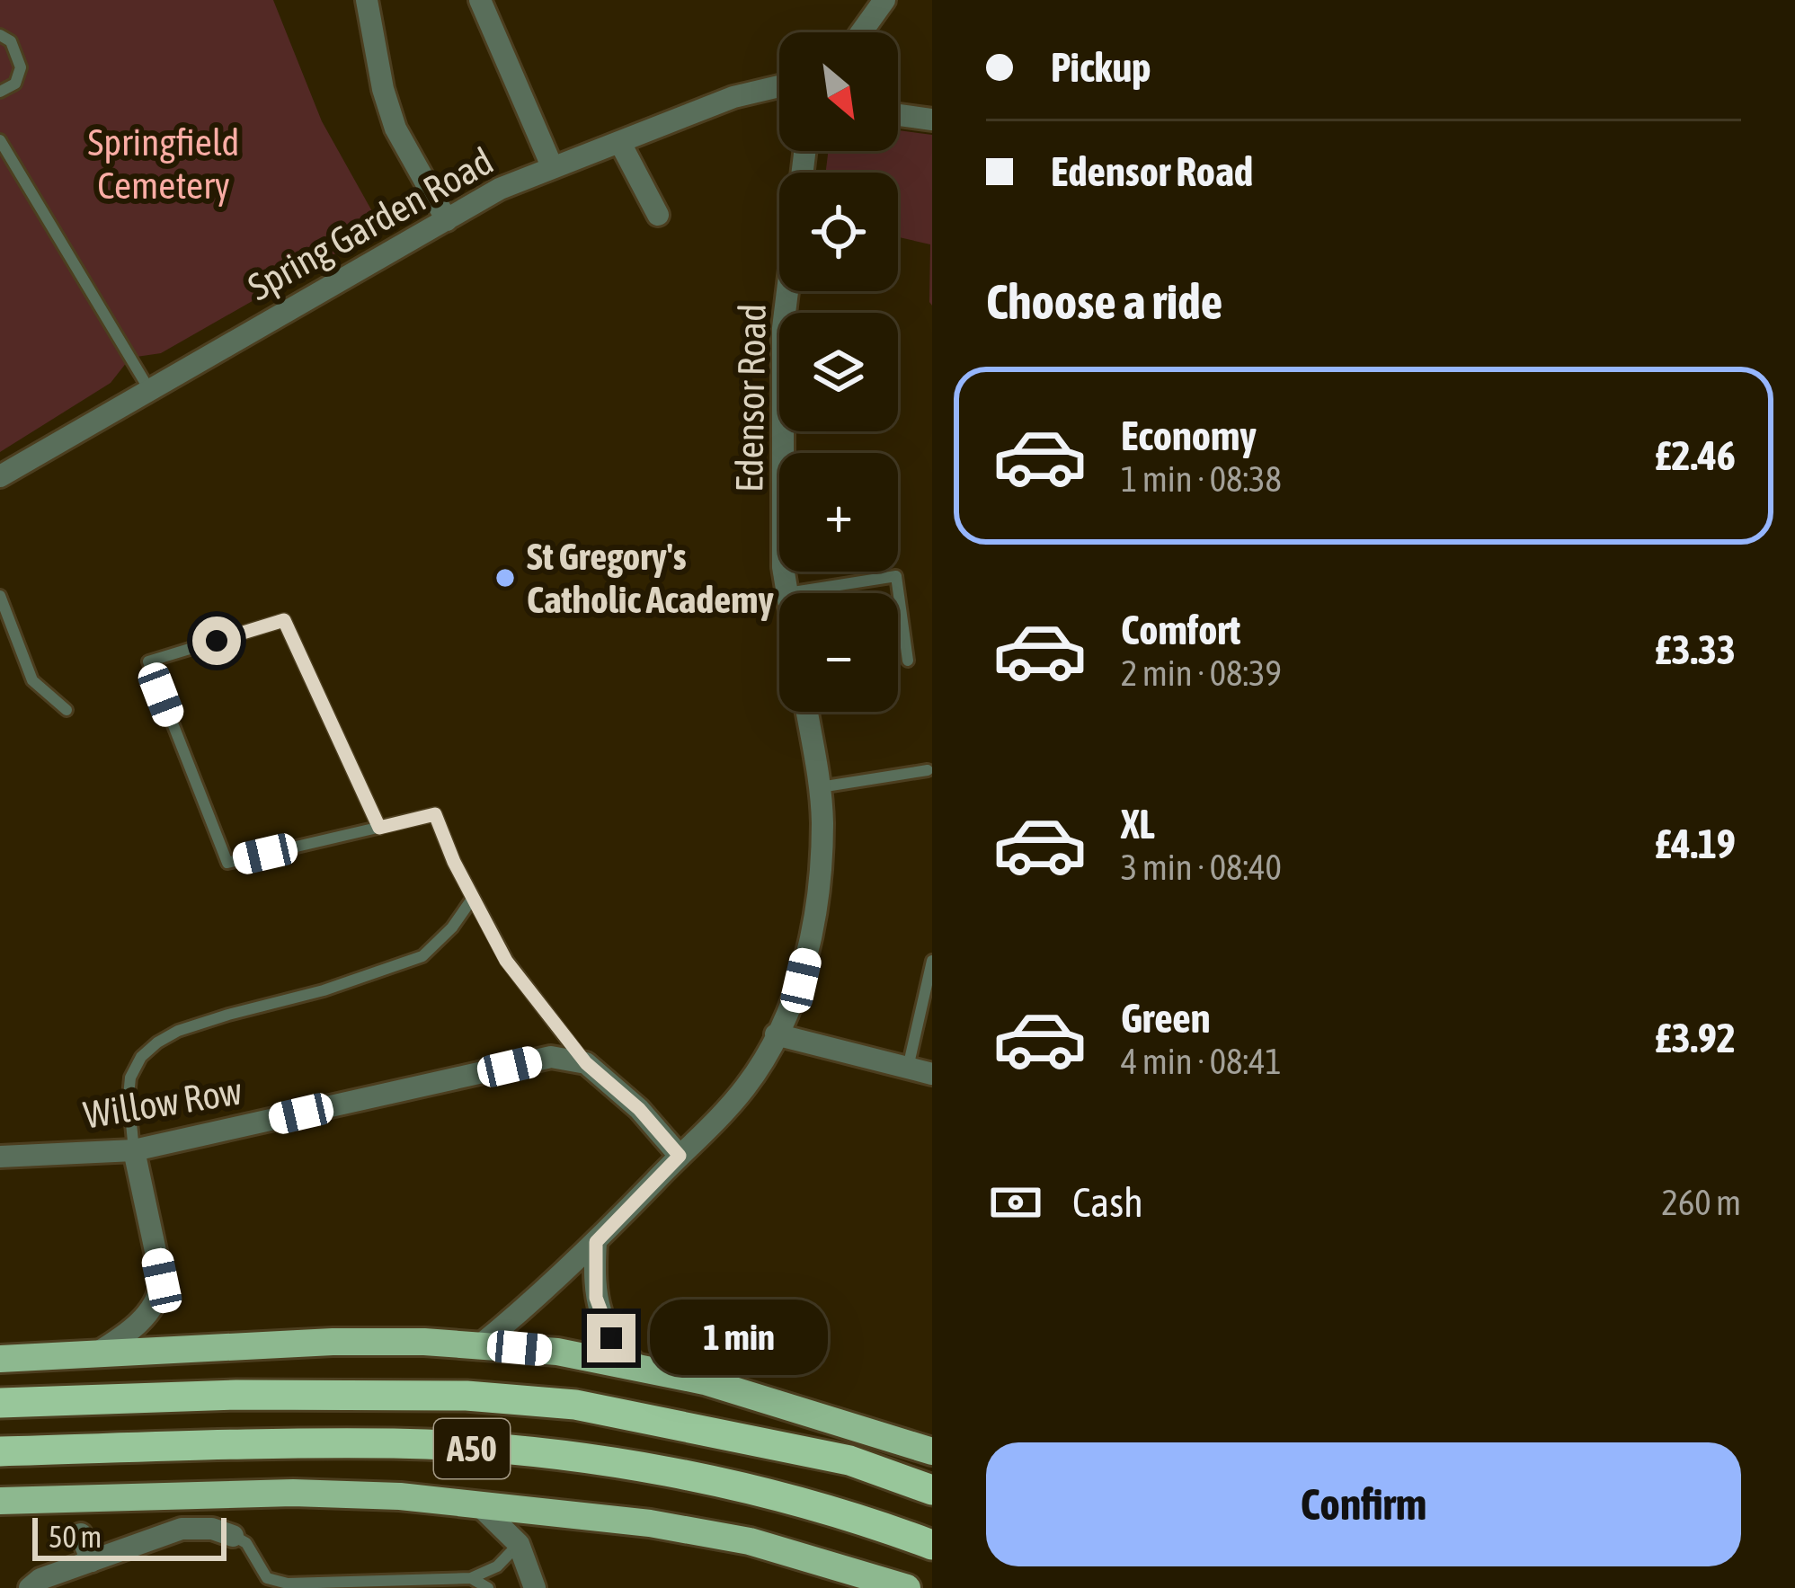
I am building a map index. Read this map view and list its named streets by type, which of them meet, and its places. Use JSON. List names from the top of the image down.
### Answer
{
  "streets": {
    "highway": ["A50"],
    "street": ["Spring Garden Road", "Edensor Road", "Willow Row"]
  },
  "parks": ["Springfield Cemetery"],
  "places": ["St Gregory's Catholic Academy"],
  "scale_bar": "50 m",
  "north": "bottom right",
  "page": {
    "banner": ["Pickup", "Edensor Road"],
    "map_buttons": ["+", "−"],
    "heading": "Choose a ride",
    "list": [
      {
        "name": "Economy",
        "note": "1 min · 08:38",
        "value": "£2.46"
      },
      {
        "name": "Comfort",
        "note": "2 min · 08:39",
        "value": "£3.33"
      },
      {
        "name": "XL",
        "note": "3 min · 08:40",
        "value": "£4.19"
      },
      {
        "name": "Green",
        "note": "4 min · 08:41",
        "value": "£3.92"
      }
    ],
    "pay": ["Cash", "260 m"],
    "bubble": "1 min",
    "buttons": "Confirm",
    "scale": "50 m"
  }
}
